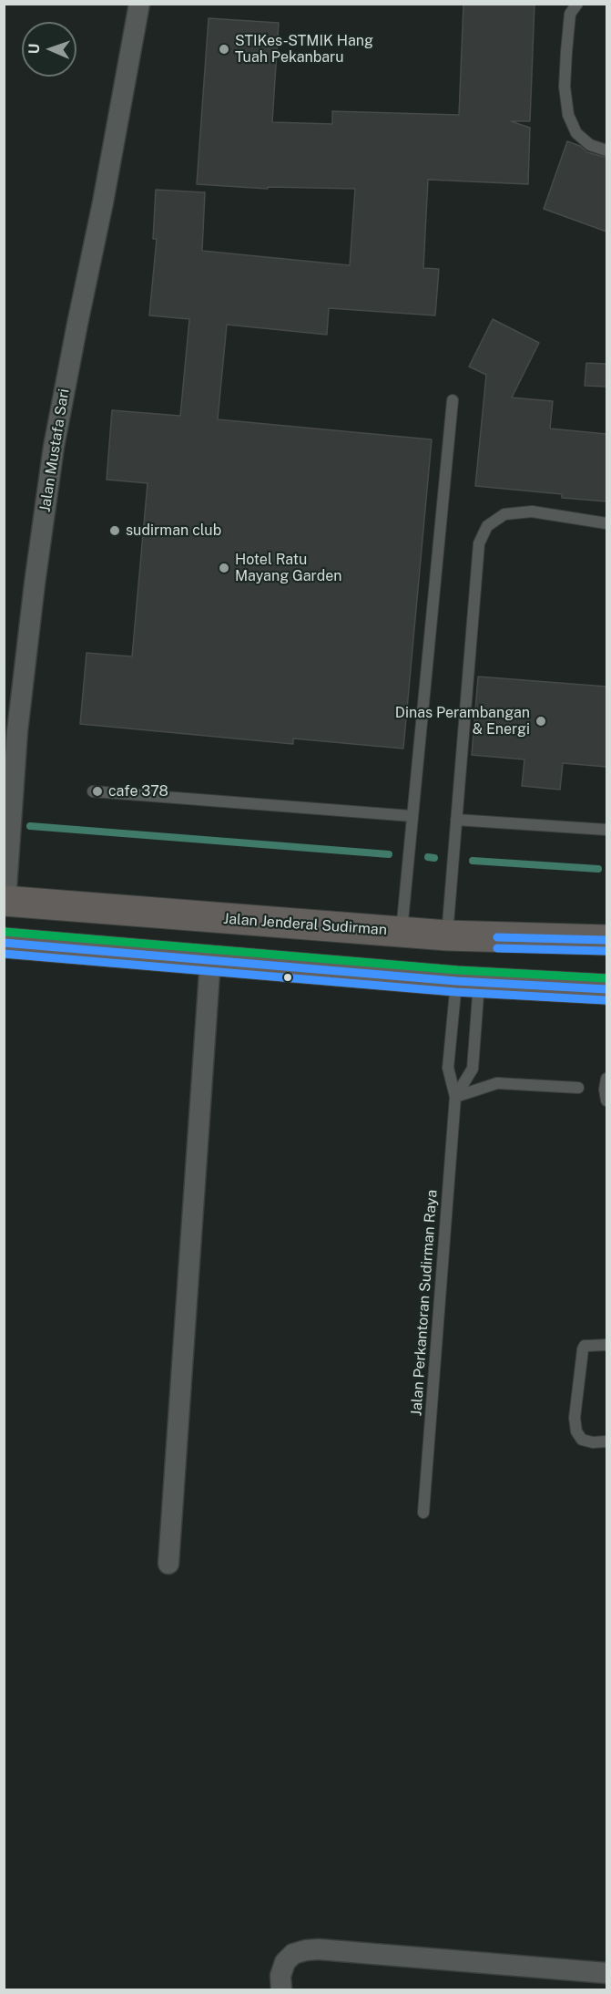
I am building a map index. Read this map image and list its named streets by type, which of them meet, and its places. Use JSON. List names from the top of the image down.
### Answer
{
  "streets": {
    "main road": ["Jalan Jenderal Sudirman"],
    "street": ["Jalan Mustafa Sari"],
    "lane": ["Jalan Perkantoran Sudirman Raya"]
  },
  "crossings": [
    ["Jalan Mustafa Sari", "Jalan Jenderal Sudirman"]
  ],
  "places": [
    "STIKes-STMIK Hang Tuah Pekanbaru",
    "sudirman club",
    "Hotel Ratu Mayang Garden",
    "Dinas Perambangan & Energi",
    "cafe 378"
  ],
  "north": "left"
}
